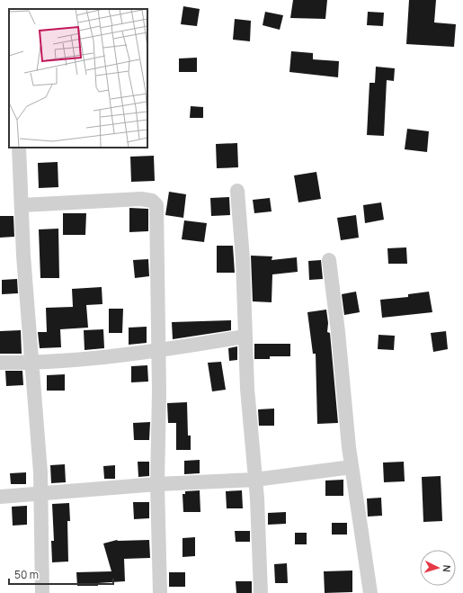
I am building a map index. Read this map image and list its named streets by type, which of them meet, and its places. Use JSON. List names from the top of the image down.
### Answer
{
  "scale_bar": "50 m",
  "north": "right"
}
